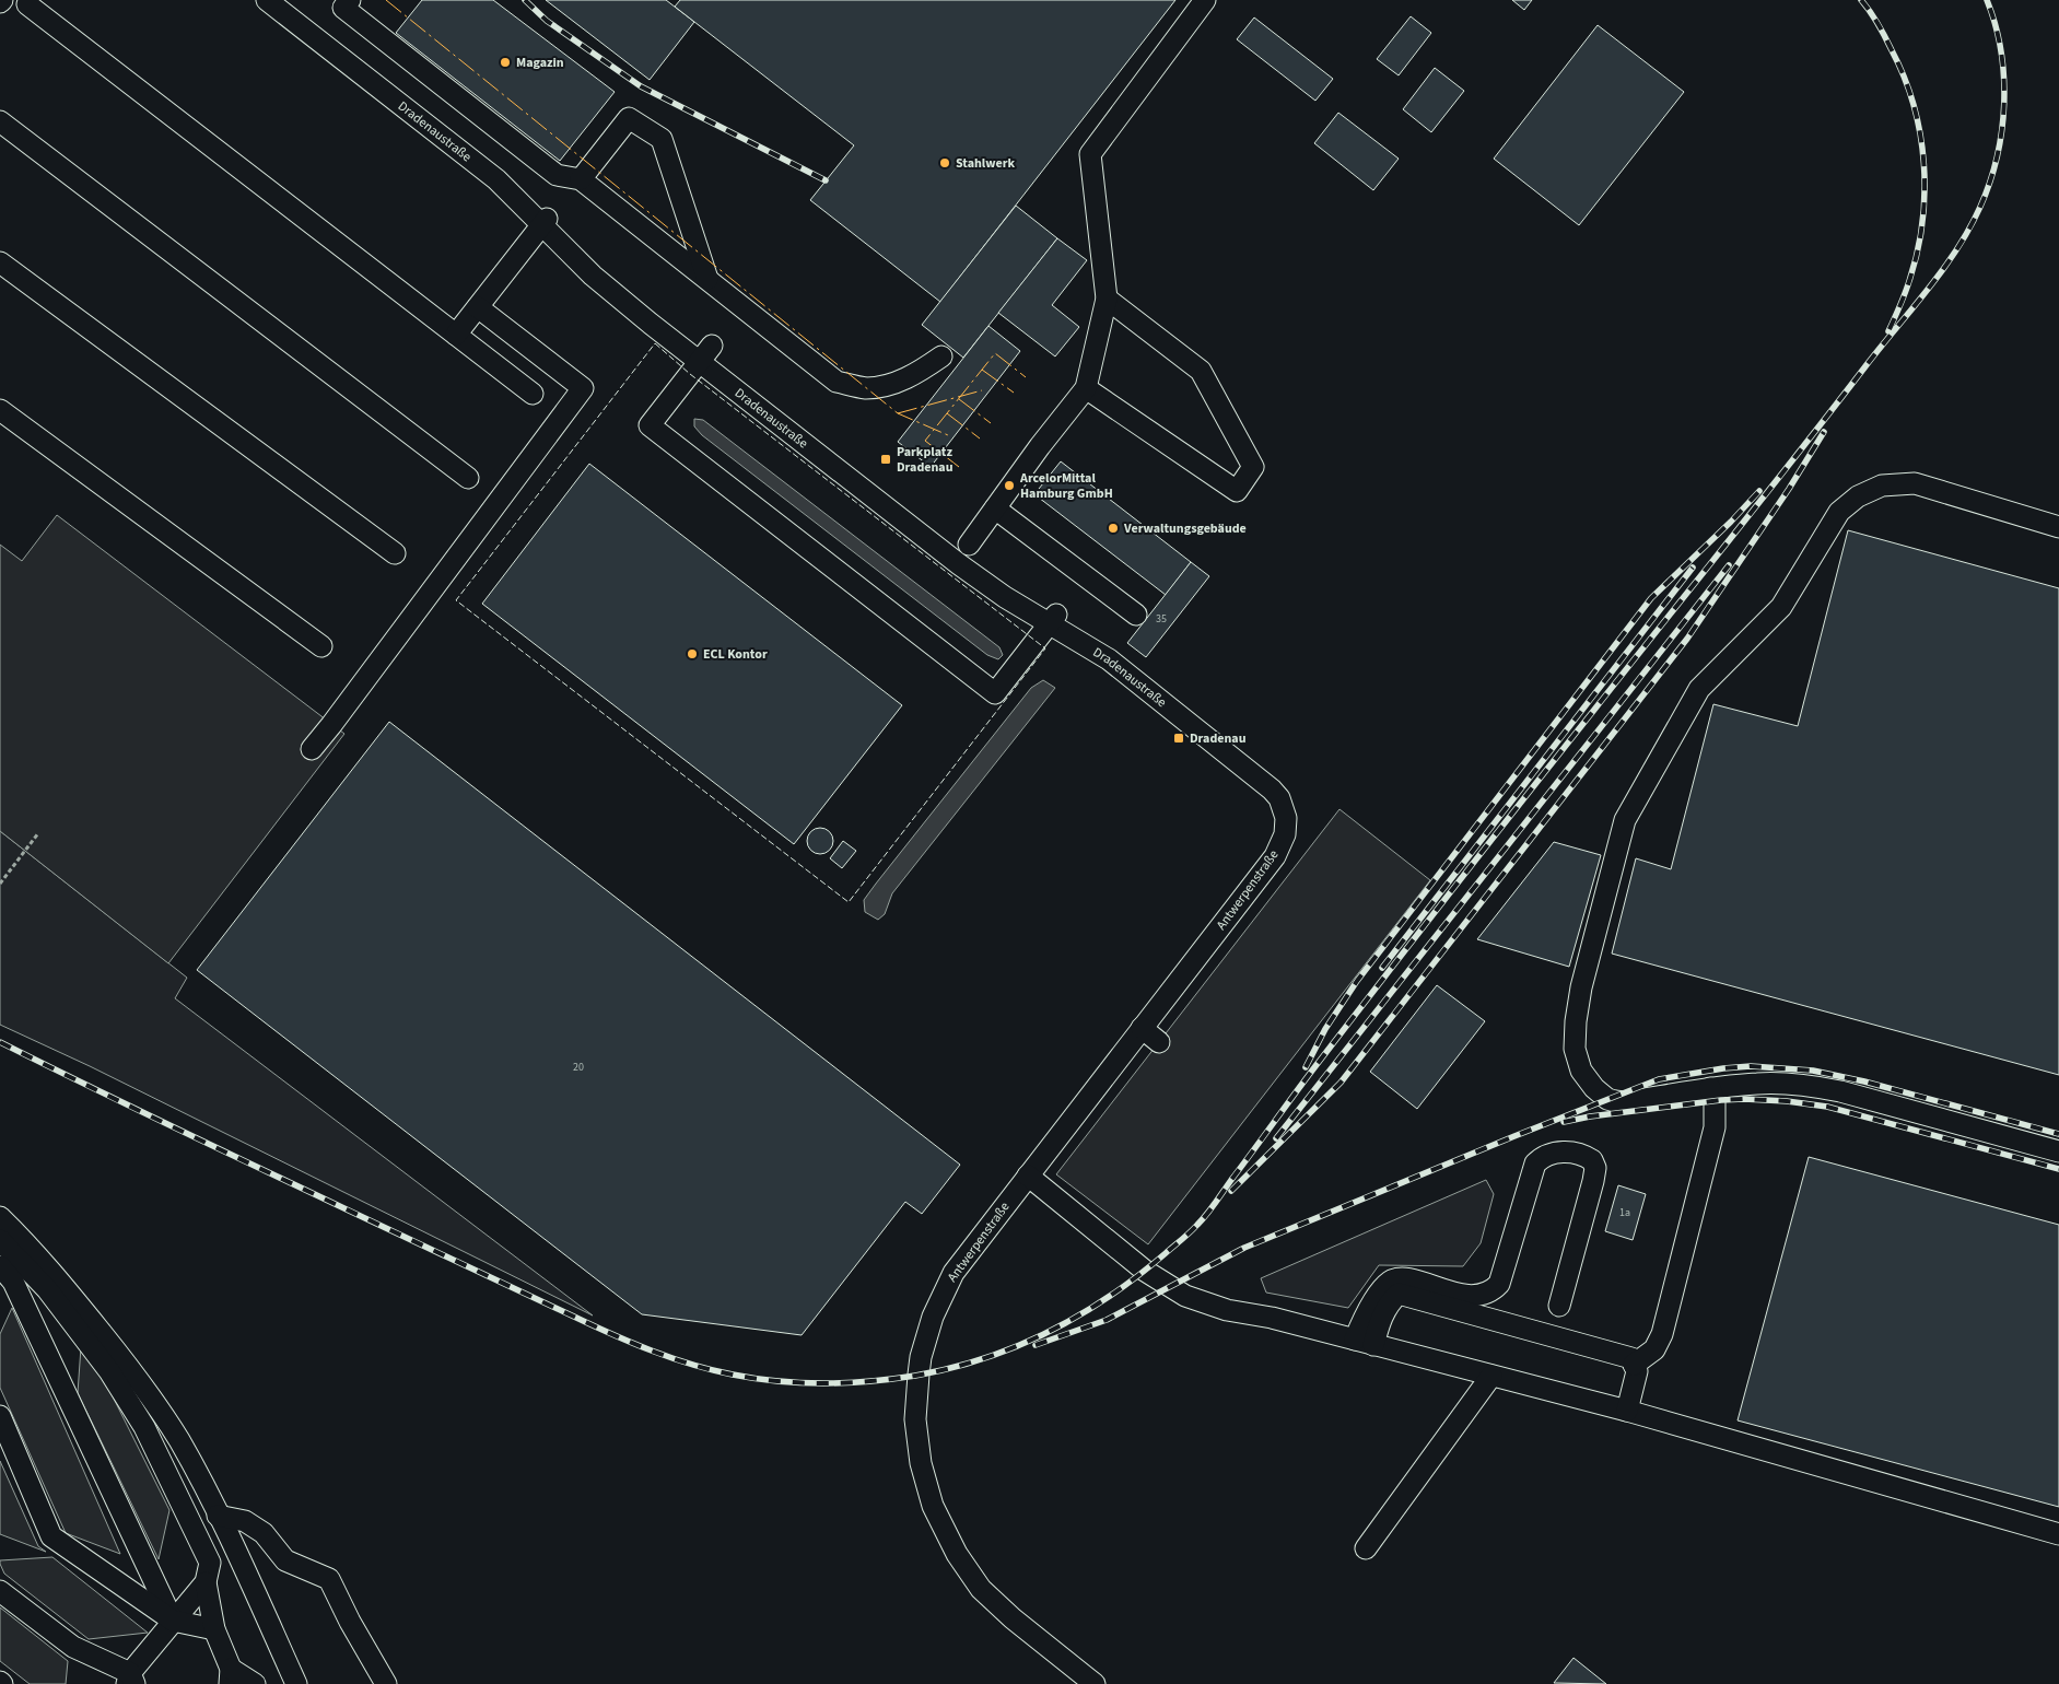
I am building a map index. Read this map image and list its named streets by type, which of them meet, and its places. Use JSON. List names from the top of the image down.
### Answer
{
  "streets": {
    "street": ["Dradenaustraße", "Antwerpenstraße"]
  },
  "crossings": [
    ["Dradenaustraße", "Antwerpenstraße"]
  ],
  "places": {
    "other": [
      "Magazin",
      "Stahlwerk",
      "ArcelorMittal Hamburg GmbH",
      "Verwaltungsgebäude",
      "ECL Kontor"
    ],
    "transit": ["Parkplatz Dradenau", "Dradenau"]
  },
  "house_numbers": ["35", "20", "1a"]
}
